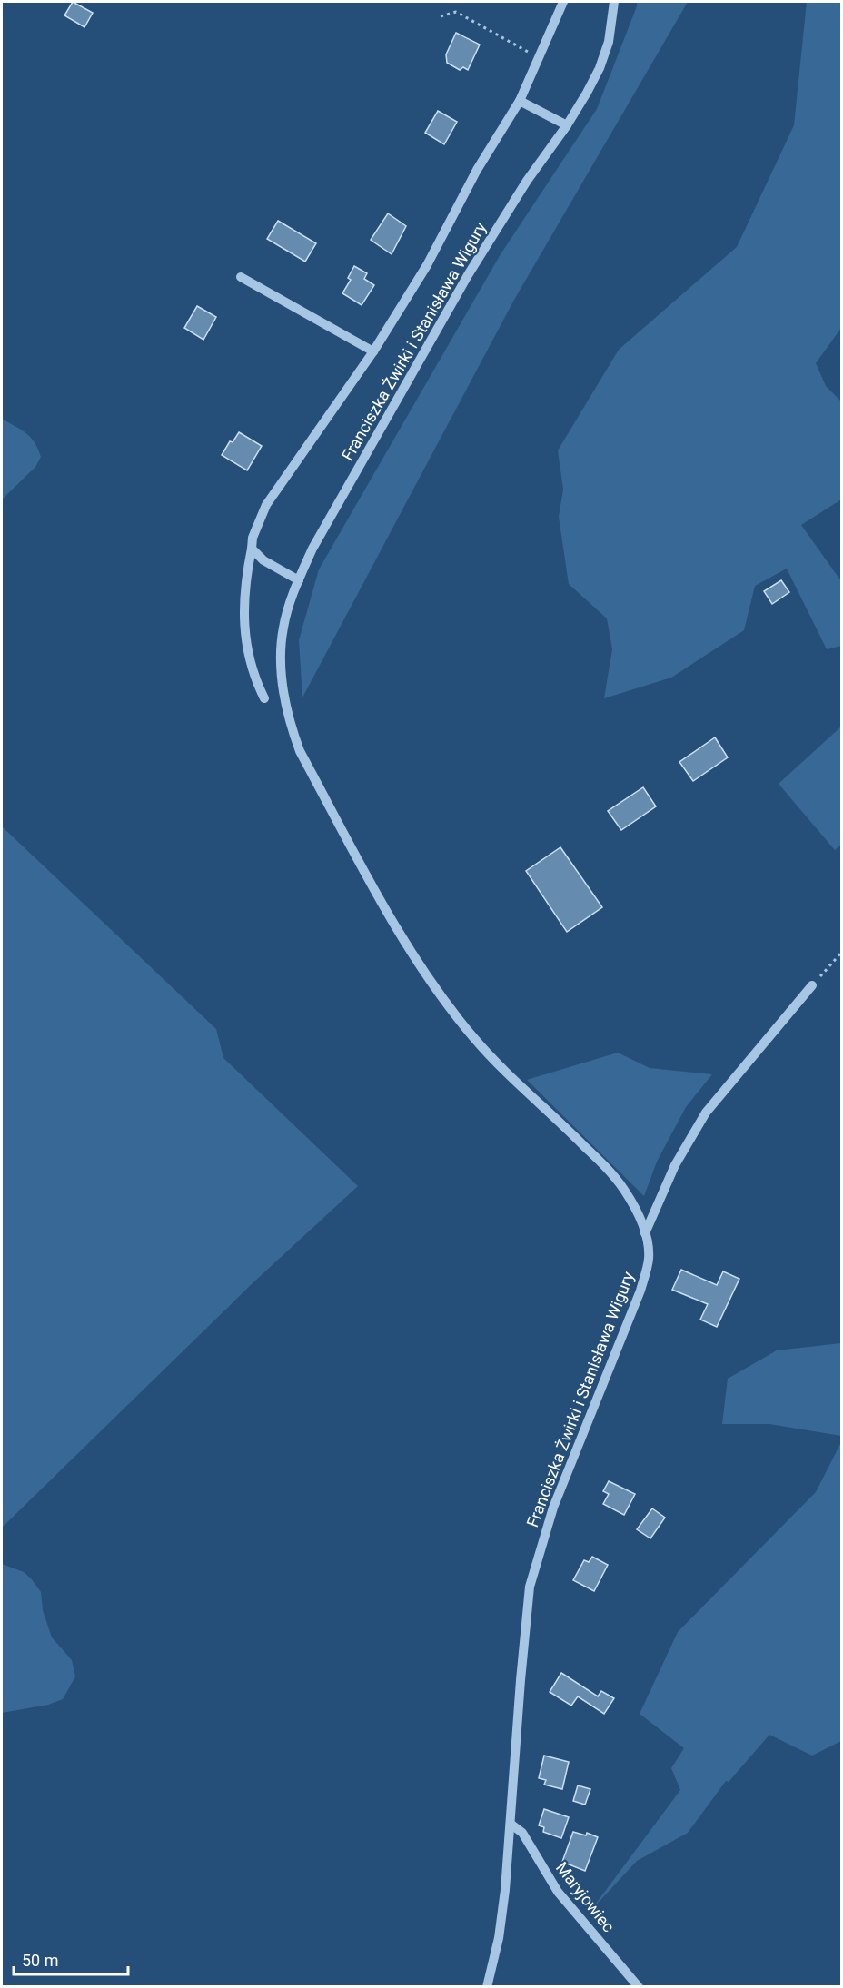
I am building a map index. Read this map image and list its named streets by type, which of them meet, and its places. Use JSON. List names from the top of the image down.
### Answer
{
  "streets": {
    "street": ["Franciszka Żwirki i Stanisława Wigury", "Maryjowiec"]
  },
  "crossings": [
    ["Franciszka Żwirki i Stanisława Wigury", "Maryjowiec"]
  ],
  "scale_bar": "50 m"
}
